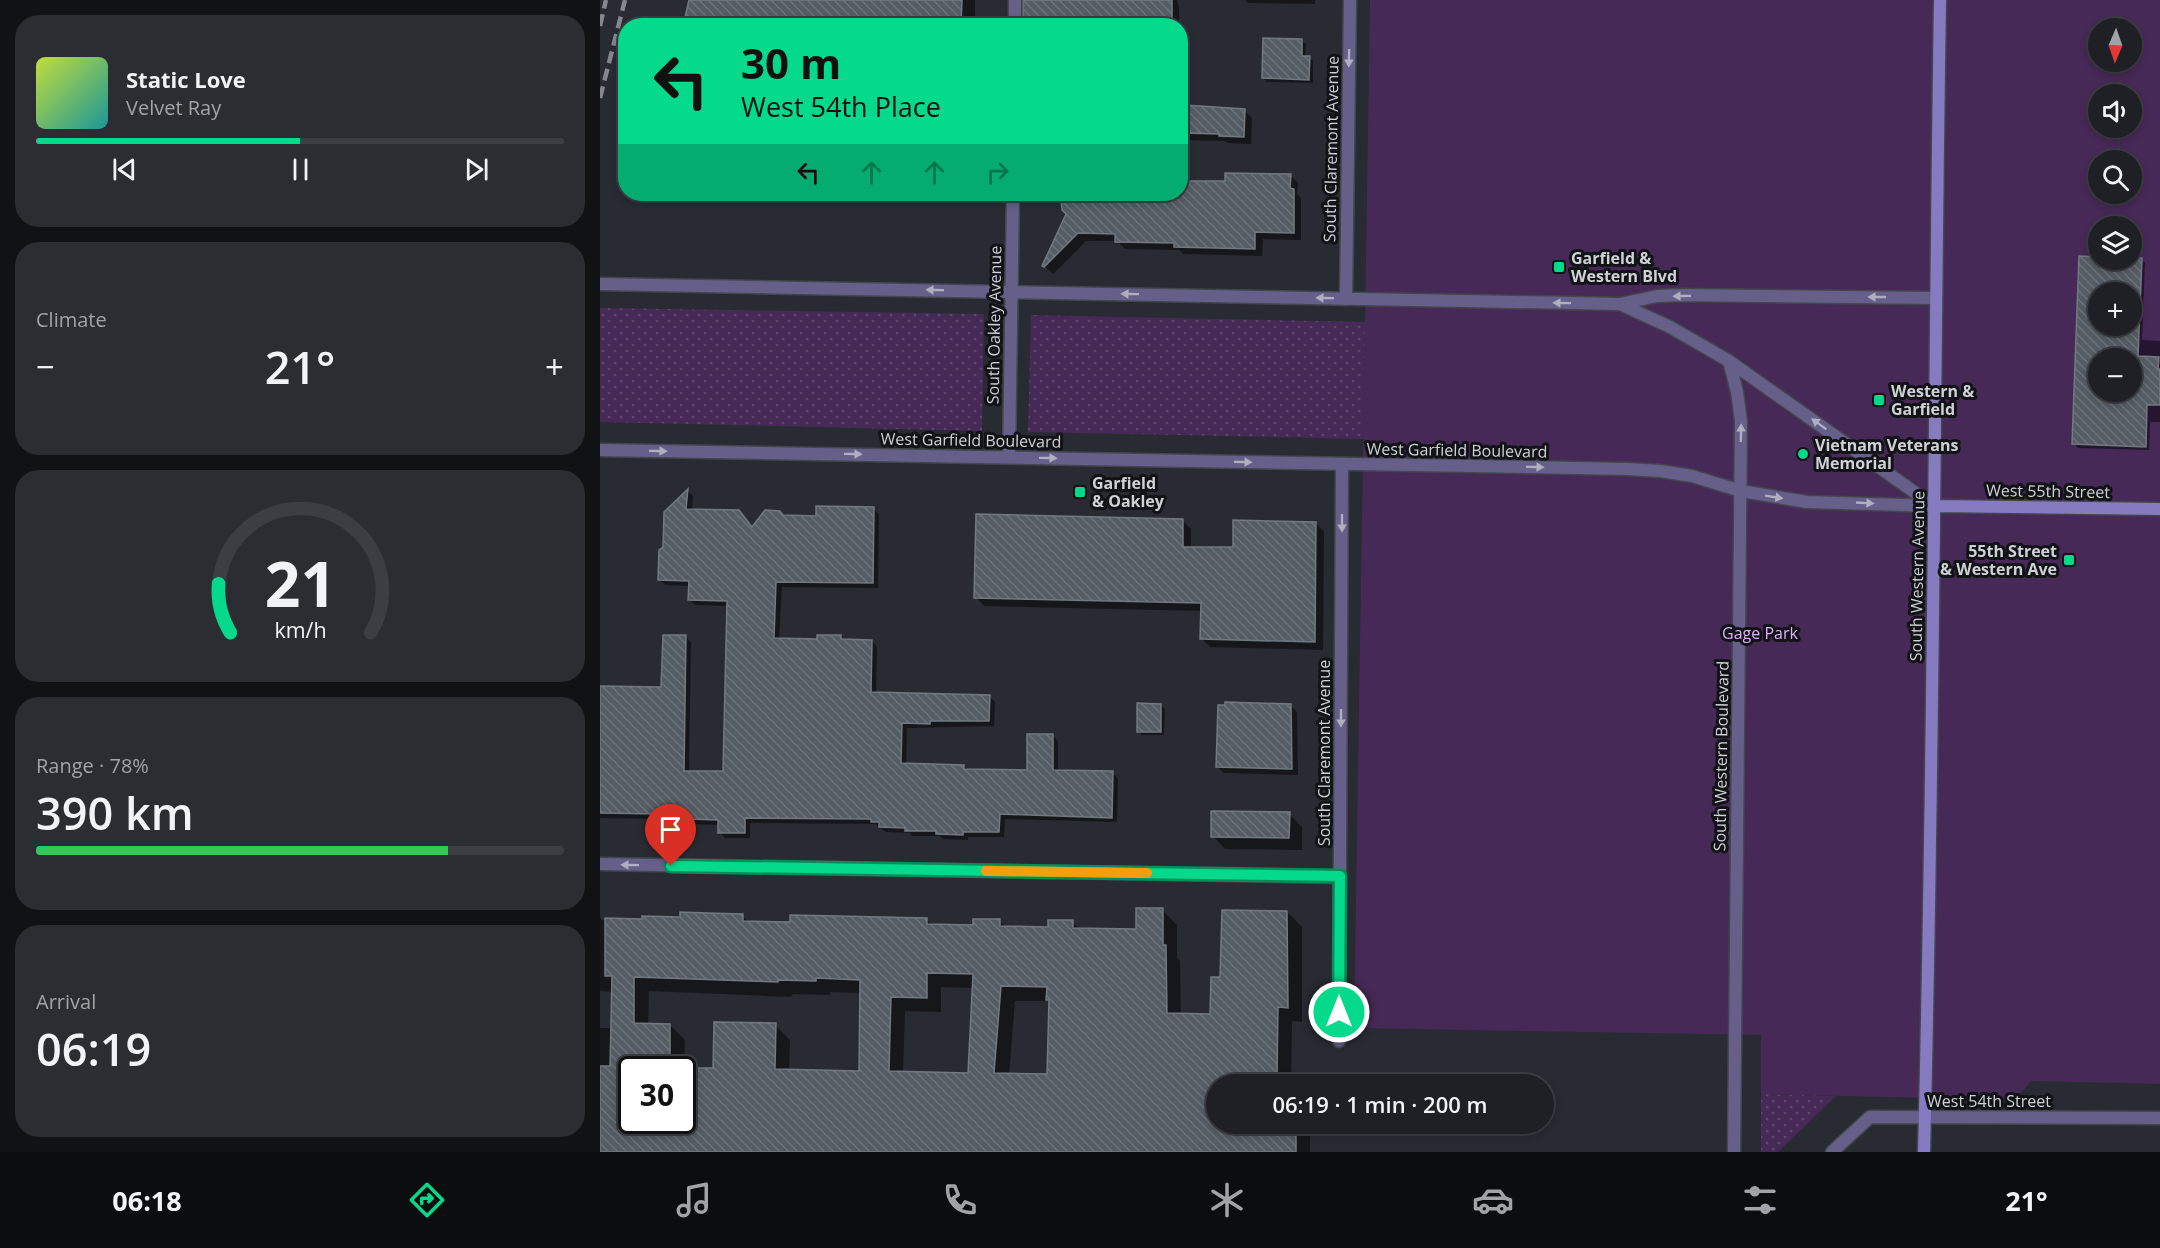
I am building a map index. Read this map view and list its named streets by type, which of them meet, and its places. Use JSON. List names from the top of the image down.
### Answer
{
  "streets": {
    "main road": ["West 55th Street", "South Western Avenue"],
    "street": [
      "South Claremont Avenue",
      "South Oakley Avenue",
      "West Garfield Boulevard",
      "South Western Boulevard",
      "West 54th Street"
    ]
  },
  "crossings": [
    ["South Claremont Avenue", "West Garfield Boulevard"],
    ["South Oakley Avenue", "West Garfield Boulevard"],
    ["West Garfield Boulevard", "West 55th Street"],
    ["West Garfield Boulevard", "South Western Avenue"],
    ["West Garfield Boulevard", "South Western Boulevard"],
    ["West 55th Street", "South Western Avenue"],
    ["South Western Avenue", "West 54th Street"]
  ],
  "one_way": ["South Claremont Avenue", "West Garfield Boulevard"],
  "parks": ["Gage Park"],
  "places": {
    "transit": [
      "Garfield & Western Blvd",
      "Western & Garfield",
      "Garfield & Oakley",
      "55th Street & Western Ave"
    ],
    "other": ["Vietnam Veterans Memorial"]
  },
  "north": "bottom",
  "page": {
    "map_buttons": ["+", "−"],
    "turn": ["30 m", "West 54th Place"],
    "song": ["Static Love", "Velvet Ray"],
    "tile": [
      "Climate",
      ["Range · 78%", "390 km"],
      ["Arrival", "06:19"]
    ],
    "heat": ["−", "21°", "+"],
    "limit": "30",
    "trip": "06:19 · 1 min · 200 m",
    "tabs": ["06:18", "21°"],
    "gauge": ["21", "km/h"]
  }
}
